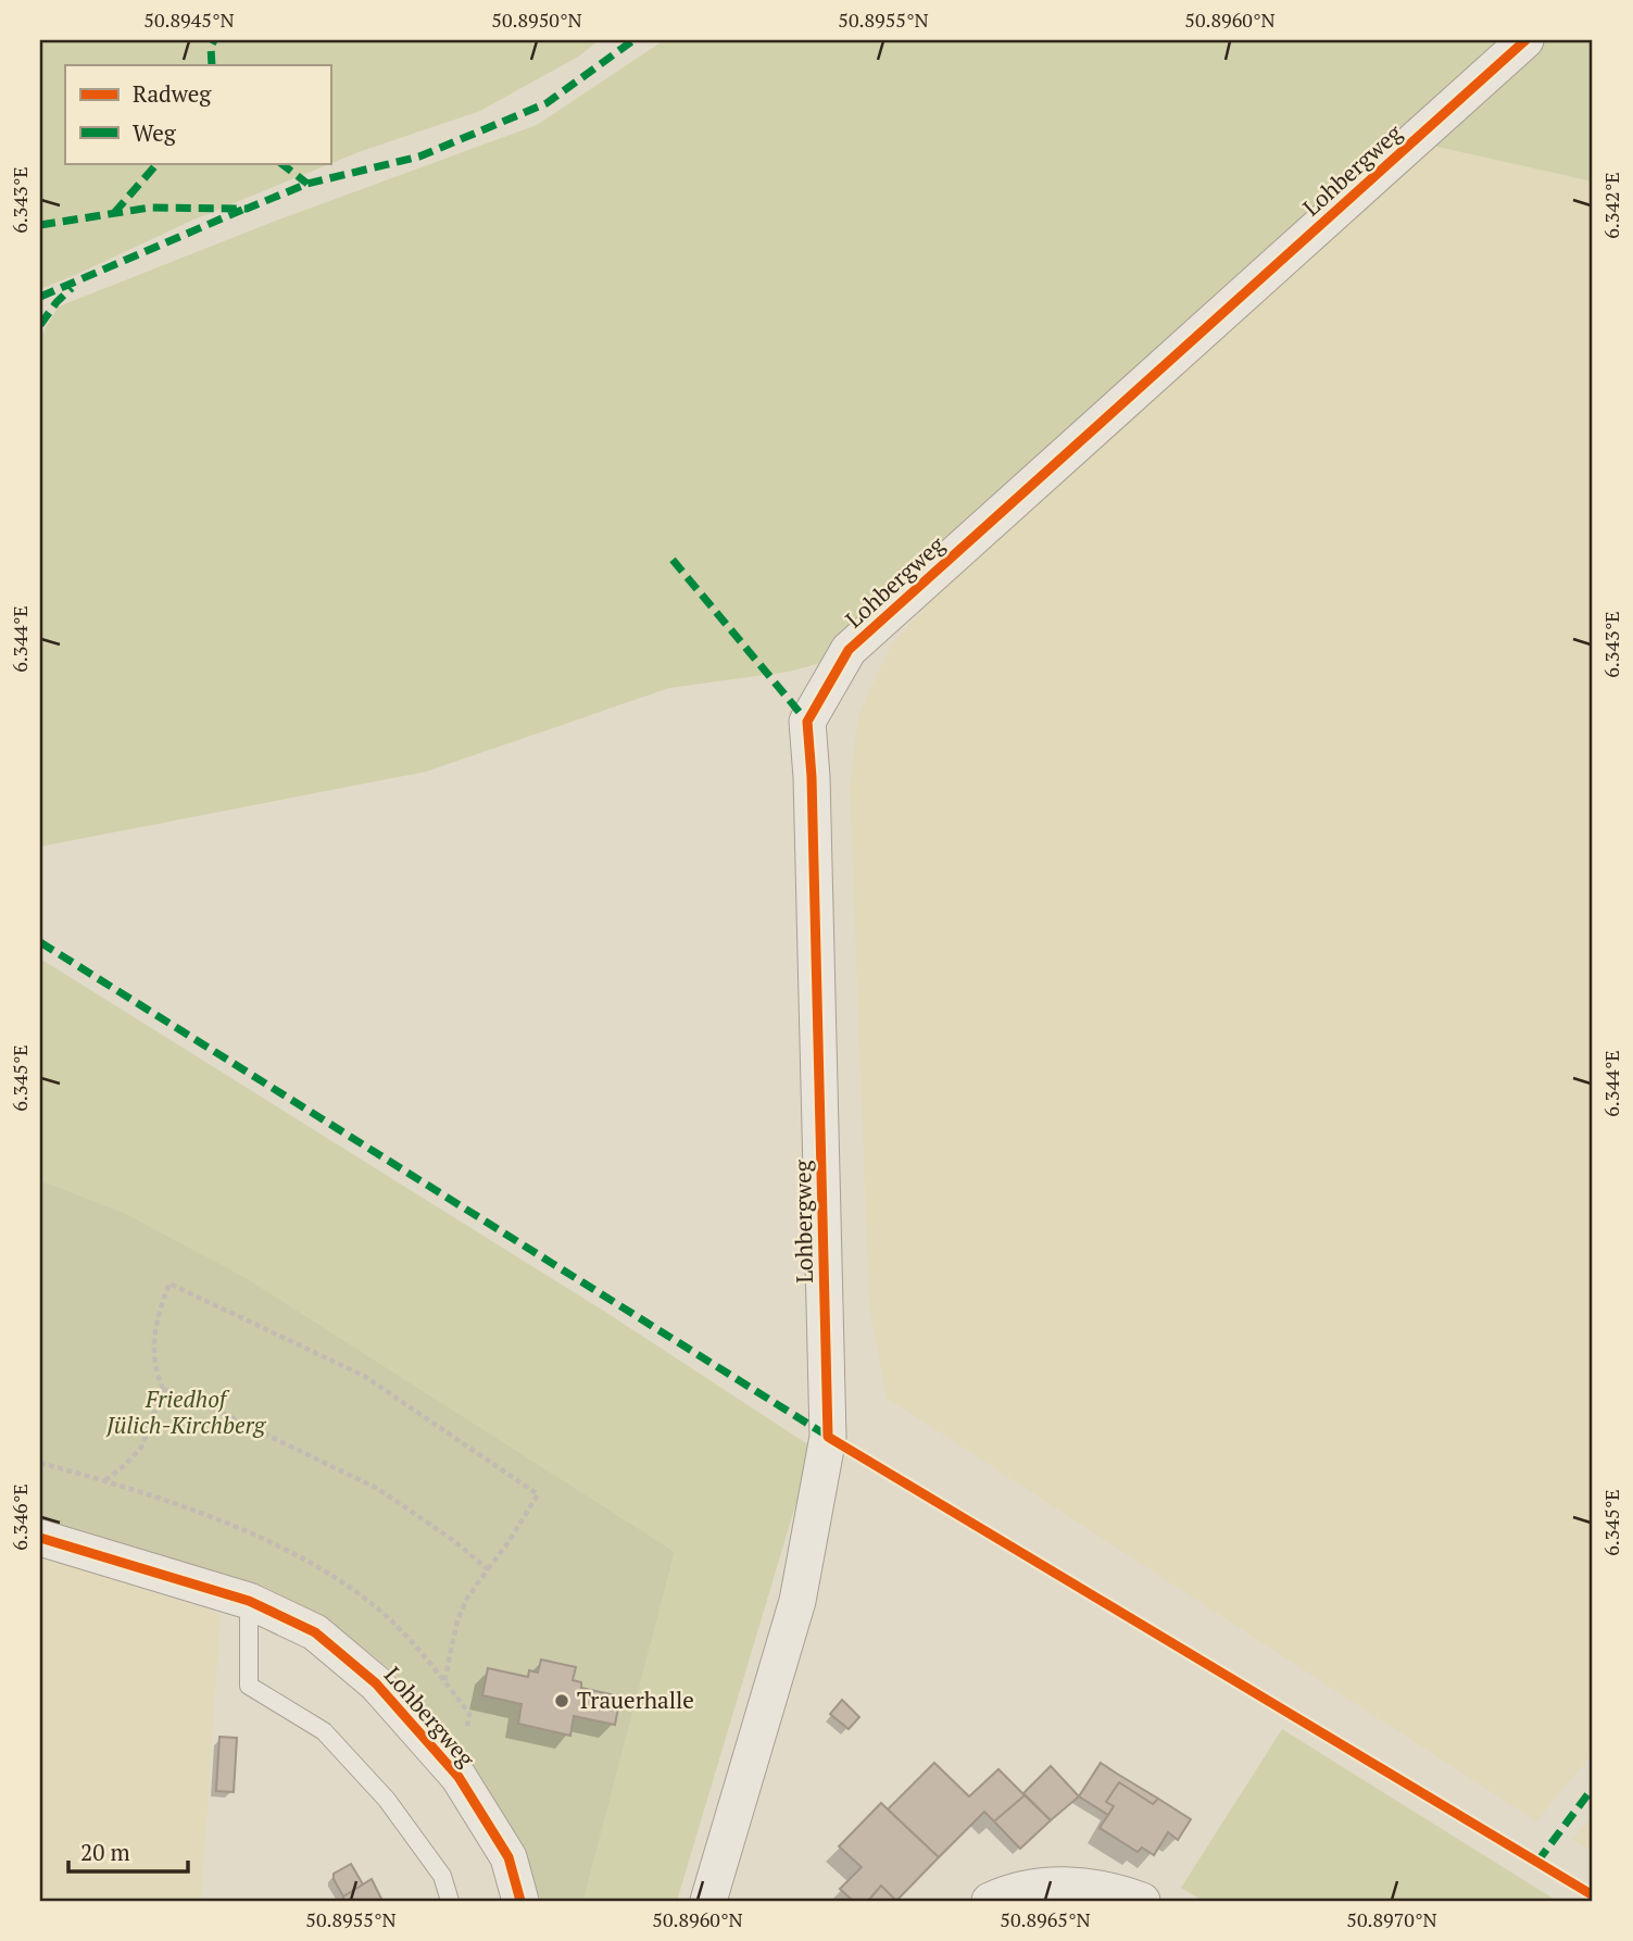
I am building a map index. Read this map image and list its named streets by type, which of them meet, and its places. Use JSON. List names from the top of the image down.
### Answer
{
  "streets": {
    "street": ["Lohbergweg"]
  },
  "parks": ["Friedhof Jülich-Kirchberg"],
  "places": ["Trauerhalle"],
  "legend": ["Radweg", "Weg"],
  "scale_bar": "20 m",
  "coordinates": [
    "50.8945°N",
    "50.8950°N",
    "50.8955°N",
    "50.8960°N",
    "6.343°E",
    "6.342°E",
    "6.344°E",
    "6.345°E",
    "6.346°E",
    "50.8965°N",
    "50.8970°N"
  ]
}
